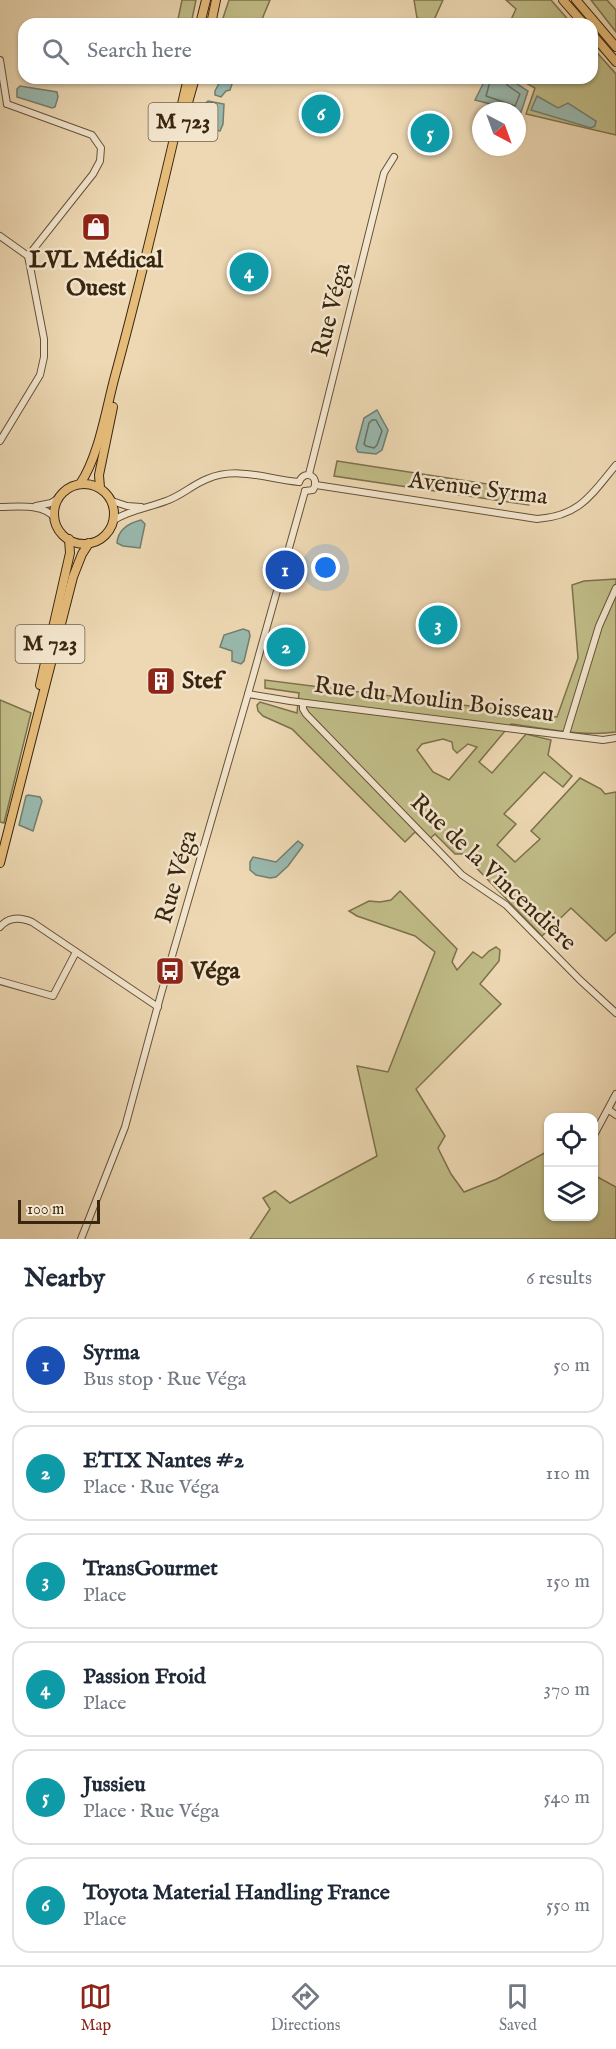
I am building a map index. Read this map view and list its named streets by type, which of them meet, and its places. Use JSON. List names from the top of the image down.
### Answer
{
  "streets": {
    "main road": ["M 723"],
    "street": [
      "Rue Véga",
      "Avenue Syrma",
      "Rue du Moulin Boisseau",
      "Rue de la Vincendière"
    ]
  },
  "crossings": [
    ["Rue Véga", "Avenue Syrma"],
    ["Rue Véga", "Rue du Moulin Boisseau"],
    ["Rue du Moulin Boisseau", "Rue de la Vincendière"]
  ],
  "places": {
    "shop": ["LVL Médical Ouest"],
    "building": ["Stef"],
    "bus stop": ["Véga"]
  },
  "scale_bar": "100 m",
  "north": "bottom right",
  "page": {
    "search": "Search here",
    "pins": [
      "6",
      "5",
      "4",
      "1",
      "3",
      "2"
    ],
    "scale": "100 m",
    "heading": ["Nearby", "6 results"],
    "list": [
      {
        "mark": "1",
        "name": "Syrma",
        "note": "Bus stop · Rue Véga",
        "value": "50 m"
      },
      {
        "mark": "2",
        "name": "ETIX Nantes #2",
        "note": "Place · Rue Véga",
        "value": "110 m"
      },
      {
        "mark": "3",
        "name": "TransGourmet",
        "note": "Place",
        "value": "150 m"
      },
      {
        "mark": "4",
        "name": "Passion Froid",
        "note": "Place",
        "value": "370 m"
      },
      {
        "mark": "5",
        "name": "Jussieu",
        "note": "Place · Rue Véga",
        "value": "540 m"
      },
      {
        "mark": "6",
        "name": "Toyota Material Handling France",
        "note": "Place",
        "value": "550 m"
      }
    ],
    "nav": ["Map", "Directions", "Saved"]
  }
}
